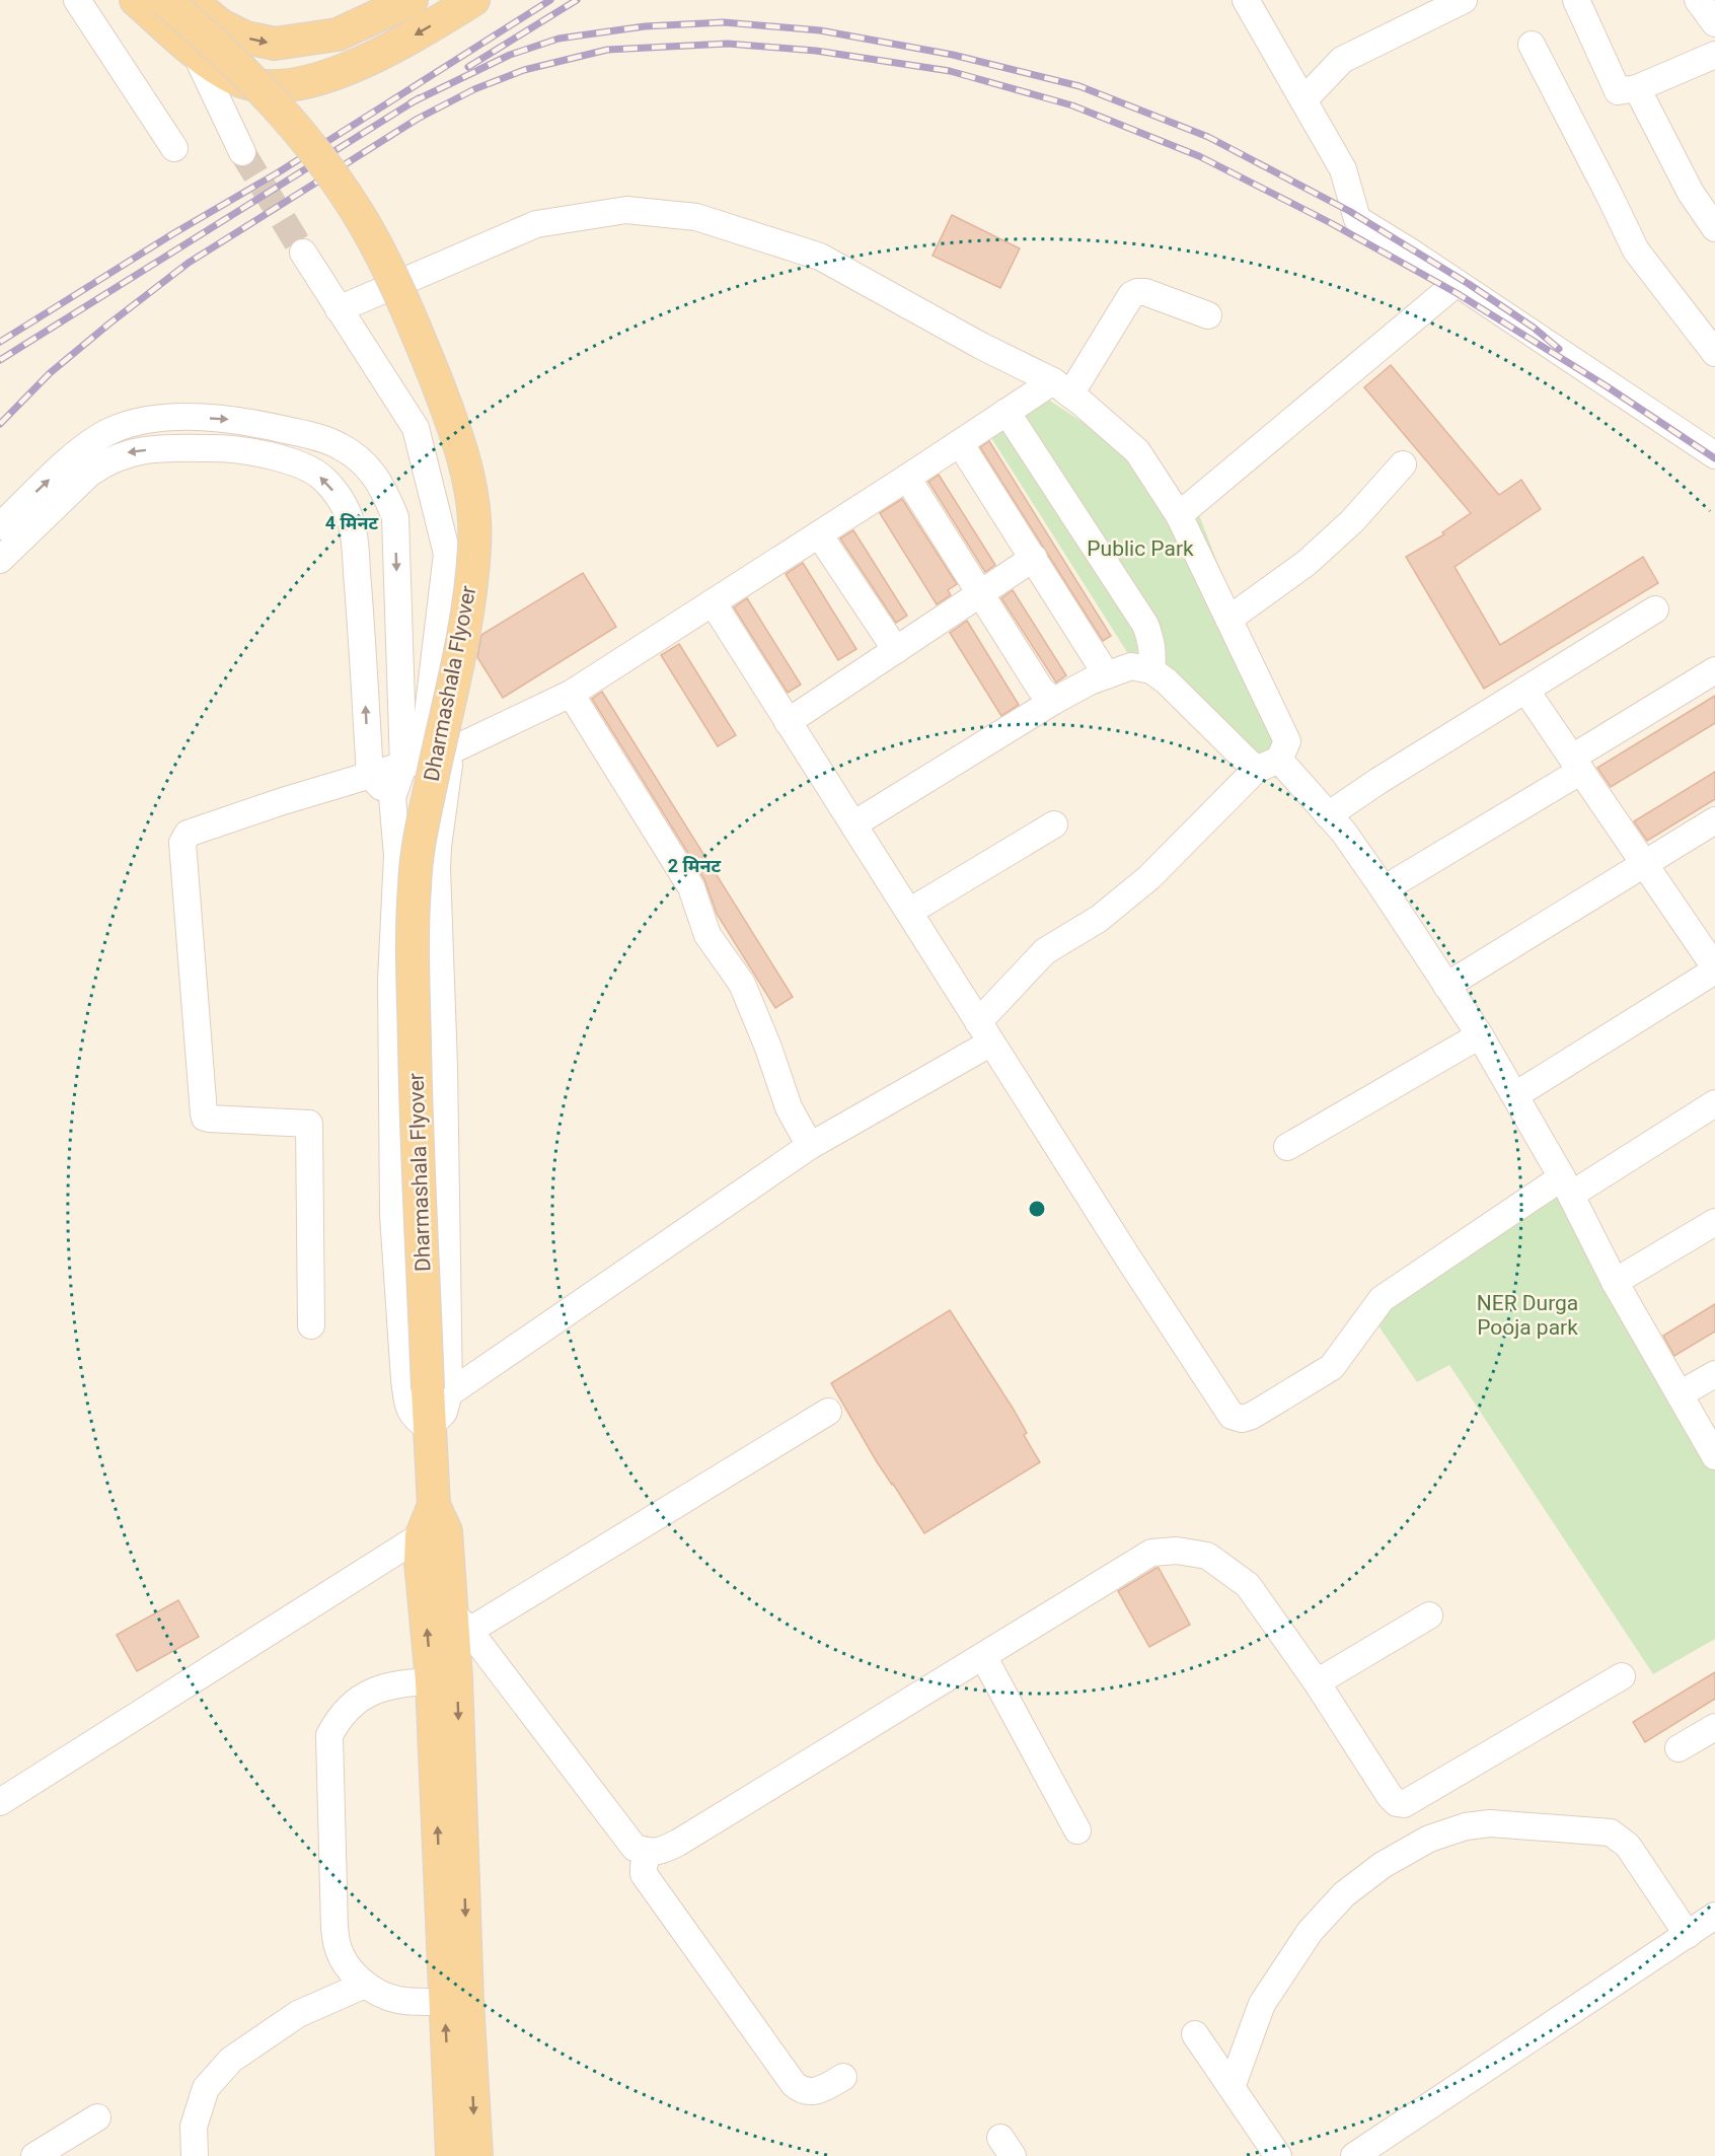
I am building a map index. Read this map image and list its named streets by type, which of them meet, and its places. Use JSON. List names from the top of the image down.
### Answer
{
  "streets": {
    "main road": ["Dharmashala Flyover"]
  },
  "parks": ["Public Park", "NER Durga Pooja park"],
  "rings": ["4 मिनट", "2 मिनट"]
}
